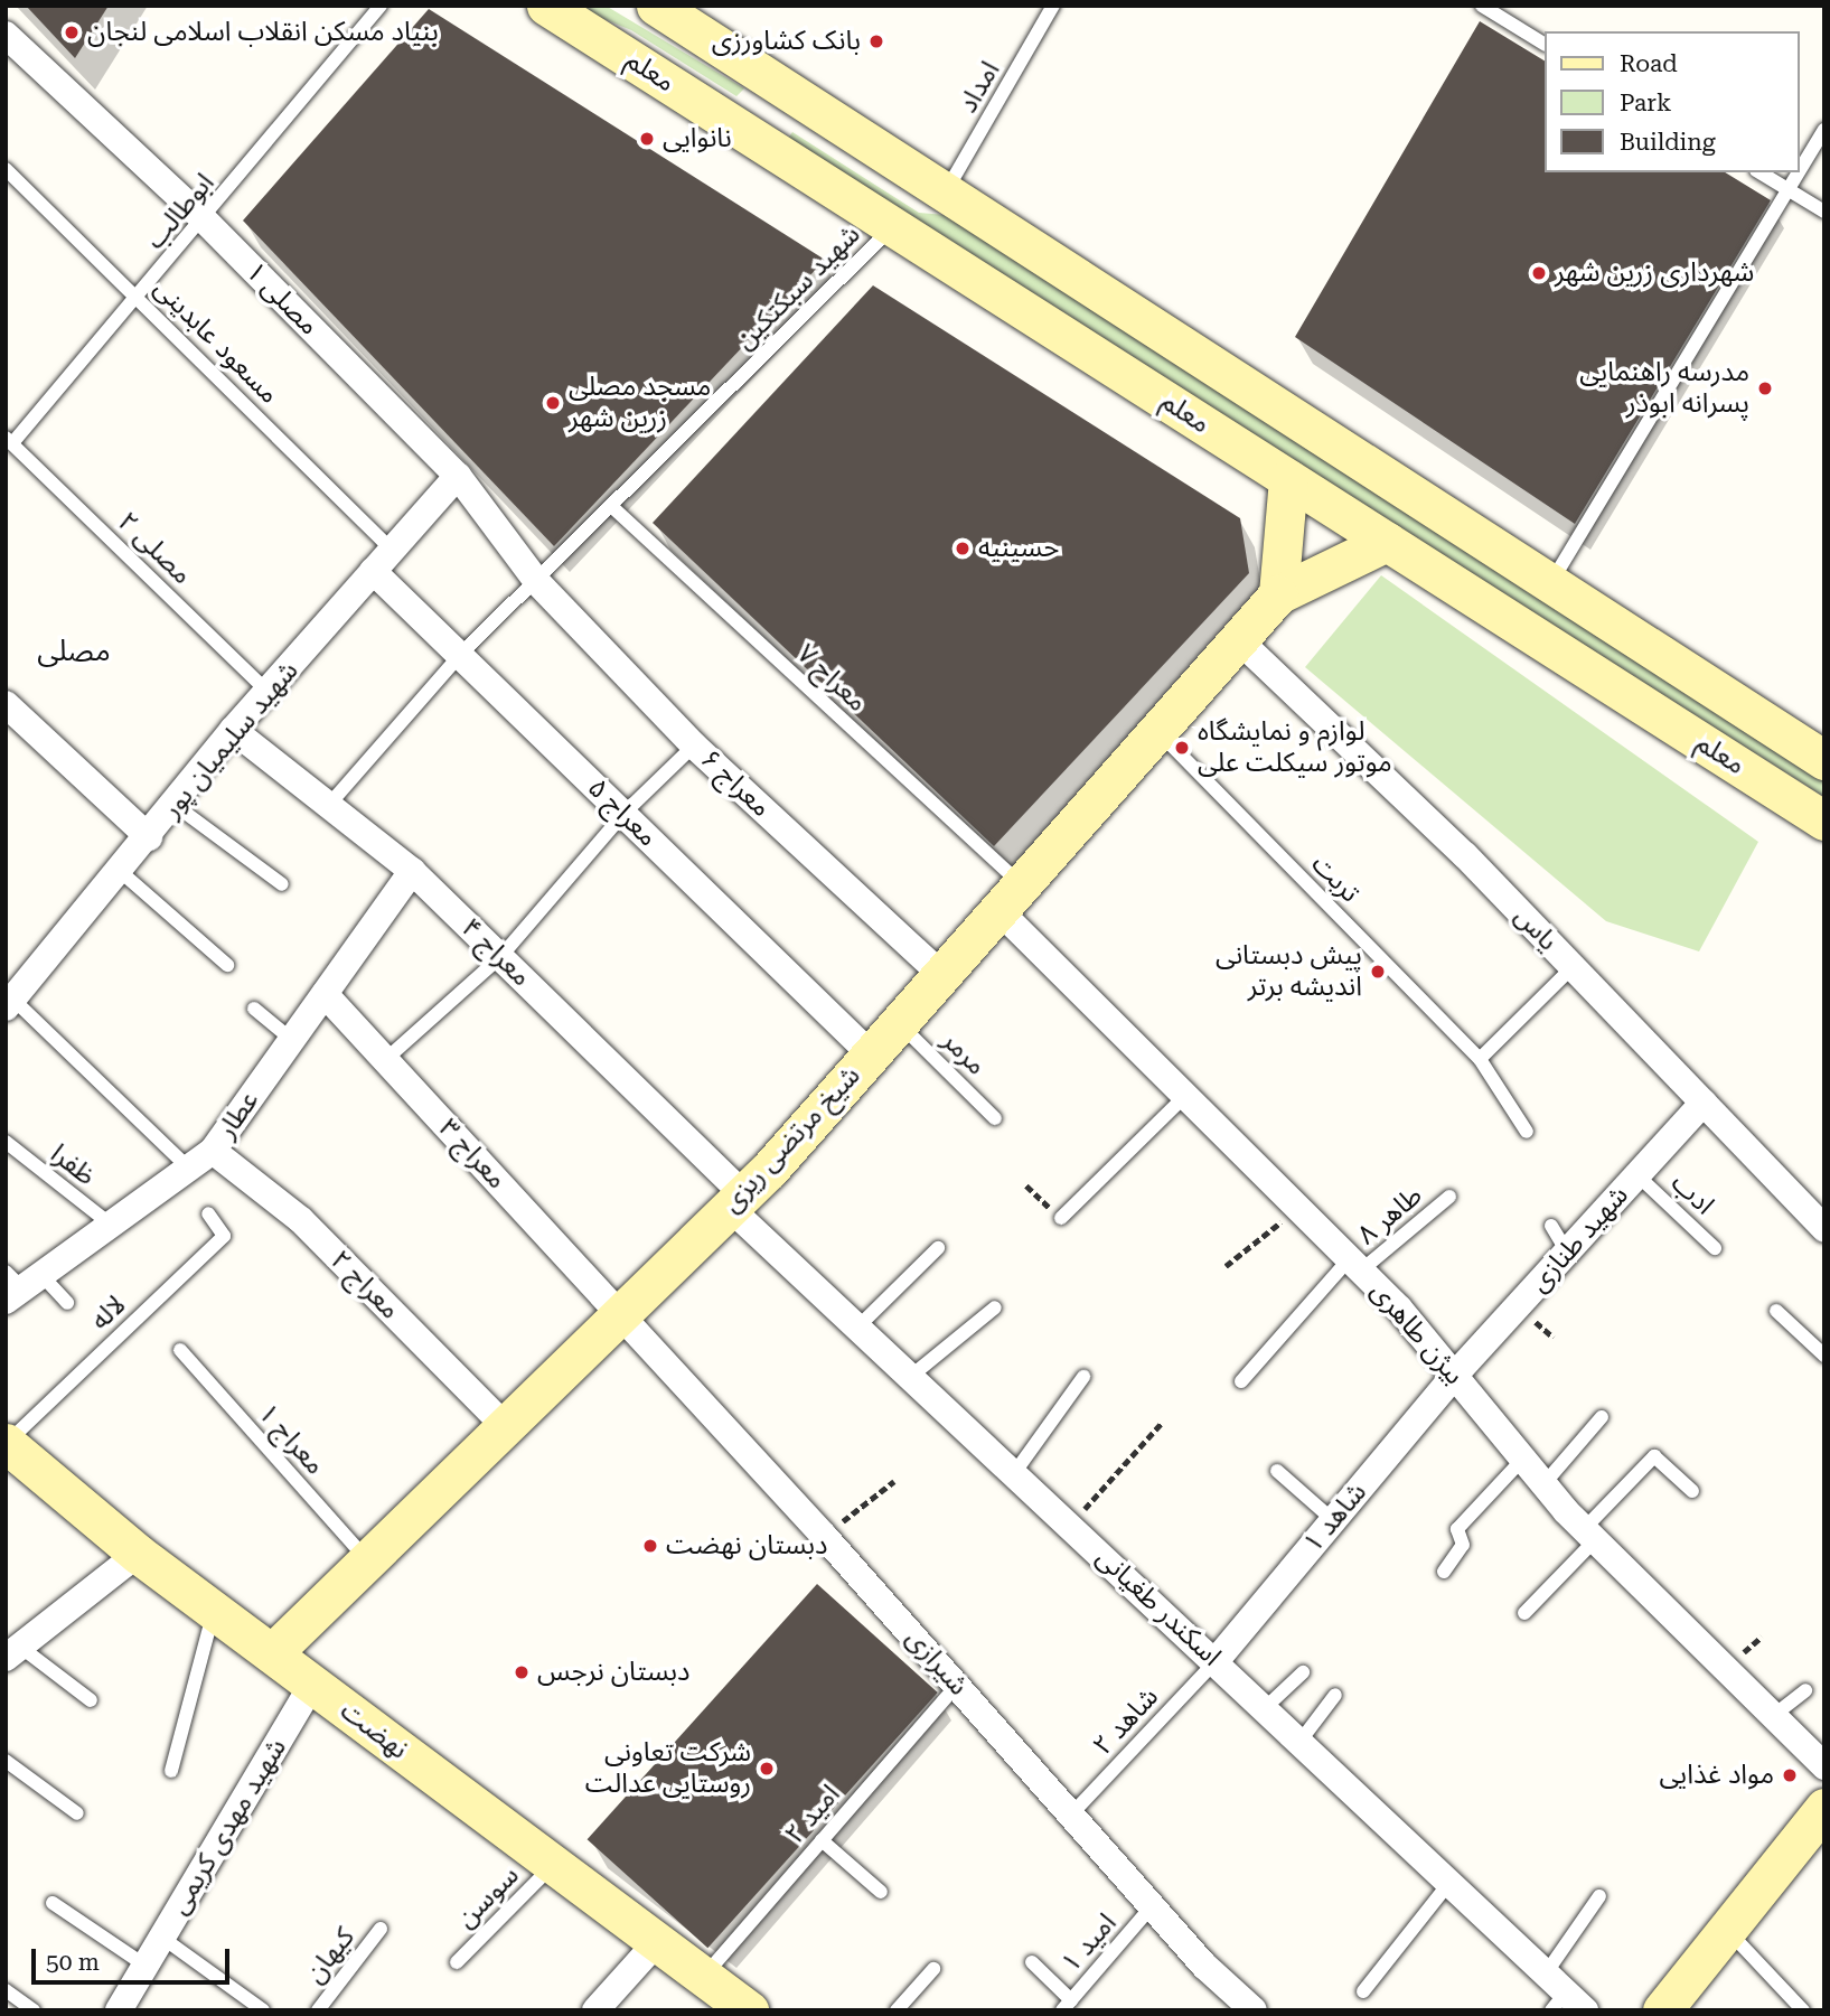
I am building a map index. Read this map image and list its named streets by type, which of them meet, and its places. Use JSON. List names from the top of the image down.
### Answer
{
  "streets": {
    "main road": ["معلم", "شیخ مرتضی ریزی", "نهضت"],
    "street": [
      "مصلی ۱",
      "شهید سلیمیان پور",
      "معراج ۶",
      "معراج ۵",
      "یاس",
      "معراج ۴",
      "عطار",
      "معراج ۳",
      "شهید طنازی",
      "معراج ۲",
      "بیژن طاهری",
      "شاهد ۱",
      "اسکندر طغیانی",
      "شیرازی",
      "شهید مهدی کریمی"
    ],
    "lane": [
      "امداد",
      "ابوطالب",
      "شهید سبکتکین",
      "مسعود عابدینی",
      "مصلی ۲",
      "معراح ۷",
      "تربت",
      "مرمر",
      "ظفرا",
      "ادب",
      "طاهر ۸",
      "لاله",
      "معراج ۱",
      "شاهد ۲",
      "امید ۲",
      "سوسن",
      "امید ۱",
      "کیهان"
    ]
  },
  "crossings": [
    ["معلم", "امداد"],
    ["معلم", "شهید سبکتکین"],
    ["معلم", "شیخ مرتضی ریزی"],
    ["ابوطالب", "مصلی ۱"],
    ["ابوطالب", "مسعود عابدینی"],
    ["ابوطالب", "مصلی ۲"],
    ["شهید سبکتکین", "مصلی ۱"],
    ["شهید سبکتکین", "معراح ۷"],
    ["شهید سبکتکین", "معراج ۶"],
    ["شهید سبکتکین", "معراج ۵"],
    ["شهید سبکتکین", "معراج ۴"],
    ["مصلی ۱", "شهید سلیمیان پور"],
    ["مصلی ۱", "معراج ۶"],
    ["مسعود عابدینی", "شهید سلیمیان پور"],
    ["مصلی ۲", "شهید سلیمیان پور"],
    ["معراح ۷", "شیخ مرتضی ریزی"],
    ["معراح ۷", "بیژن طاهری"],
    ["شهید سلیمیان پور", "معراج ۵"],
    ["شهید سلیمیان پور", "معراج ۴"],
    ["معراج ۶", "شیخ مرتضی ریزی"],
    ["معراج ۵", "شیخ مرتضی ریزی"],
    ["تربت", "شیخ مرتضی ریزی"],
    ["یاس", "شیخ مرتضی ریزی"],
    ["یاس", "شهید طنازی"],
    ["معراج ۴", "عطار"],
    ["معراج ۴", "شیخ مرتضی ریزی"],
    ["معراج ۴", "اسکندر طغیانی"],
    ["مرمر", "شیخ مرتضی ریزی"],
    ["عطار", "معراج ۳"],
    ["عطار", "ظفرا"],
    ["عطار", "معراج ۲"],
    ["شیخ مرتضی ریزی", "معراج ۳"],
    ["شیخ مرتضی ریزی", "معراج ۲"],
    ["شیخ مرتضی ریزی", "بیژن طاهری"],
    ["شیخ مرتضی ریزی", "معراج ۱"],
    ["شیخ مرتضی ریزی", "اسکندر طغیانی"],
    ["شیخ مرتضی ریزی", "شیرازی"],
    ["شیخ مرتضی ریزی", "نهضت"],
    ["معراج ۳", "شیرازی"],
    ["ادب", "شهید طنازی"],
    ["طاهر ۸", "بیژن طاهری"],
    ["شهید طنازی", "بیژن طاهری"],
    ["شهید طنازی", "شاهد ۱"],
    ["لاله", "نهضت"],
    ["بیژن طاهری", "شاهد ۱"],
    ["شاهد ۱", "اسکندر طغیانی"],
    ["شاهد ۱", "شاهد ۲"],
    ["اسکندر طغیانی", "شاهد ۲"],
    ["شیرازی", "شاهد ۲"],
    ["شیرازی", "امید ۲"],
    ["شیرازی", "امید ۱"],
    ["نهضت", "امید ۲"],
    ["نهضت", "شهید مهدی کریمی"],
    ["نهضت", "سوسن"]
  ],
  "districts": ["مصلی"],
  "places": [
    "بنیاد مسکن انقلاب اسلامی لنجان",
    "بانک کشاورزی",
    "نانوایی",
    "شهرداری زرین شهر",
    "مدرسه راهنمایی پسرانه ابوذر",
    "مسجد مصلی زرین شهر",
    "حسینیه",
    "لوازم و نمایشگاه موتور سیکلت علی",
    "پیش دبستانی اندیشه برتر",
    "دبستان نهضت",
    "دبستان نرجس",
    "شرکت تعاونی روستایی عدالت",
    "مواد غذایی"
  ],
  "legend": ["Road", "Park", "Building"],
  "scale_bar": "50 m"
}
